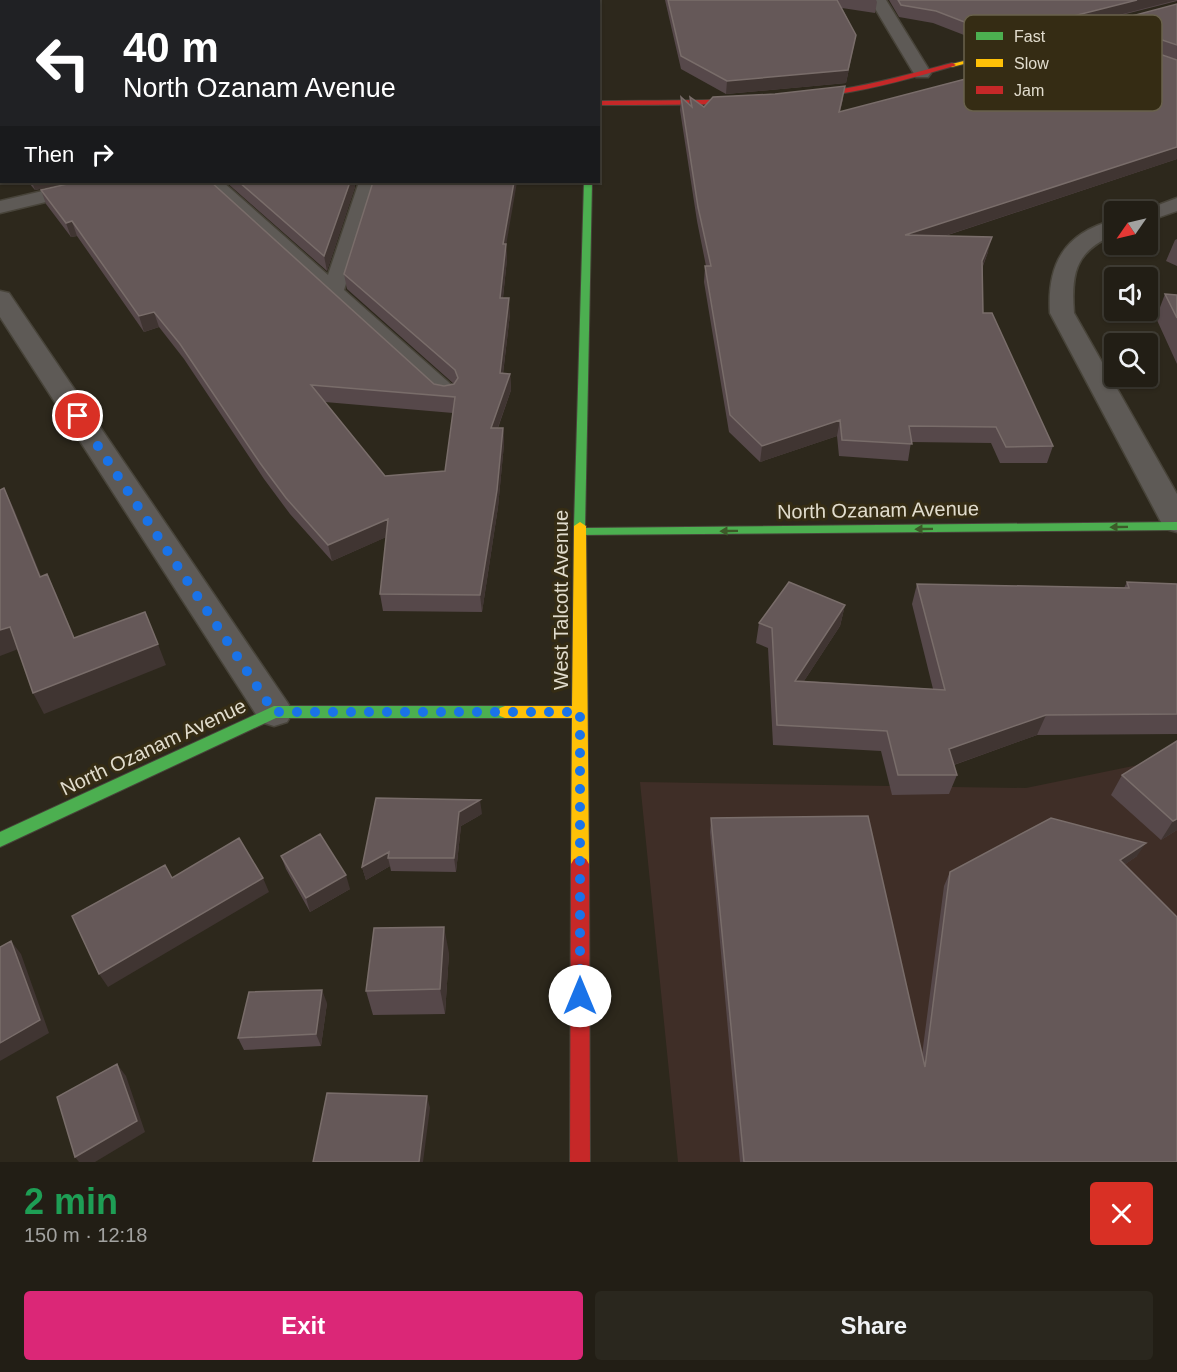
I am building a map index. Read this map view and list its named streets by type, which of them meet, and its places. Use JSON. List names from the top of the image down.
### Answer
{
  "streets": {
    "street": ["North Ozanam Avenue", "West Talcott Avenue"]
  },
  "crossings": [
    ["North Ozanam Avenue", "West Talcott Avenue"]
  ],
  "one_way": ["North Ozanam Avenue"],
  "legend": ["Fast", "Slow", "Jam"],
  "north": "bottom left",
  "page": {
    "turn": ["40 m", "North Ozanam Avenue"],
    "then": "Then",
    "heading": ["2 min", "150 m · 12:18"],
    "buttons": ["Exit", "Share"]
  }
}
